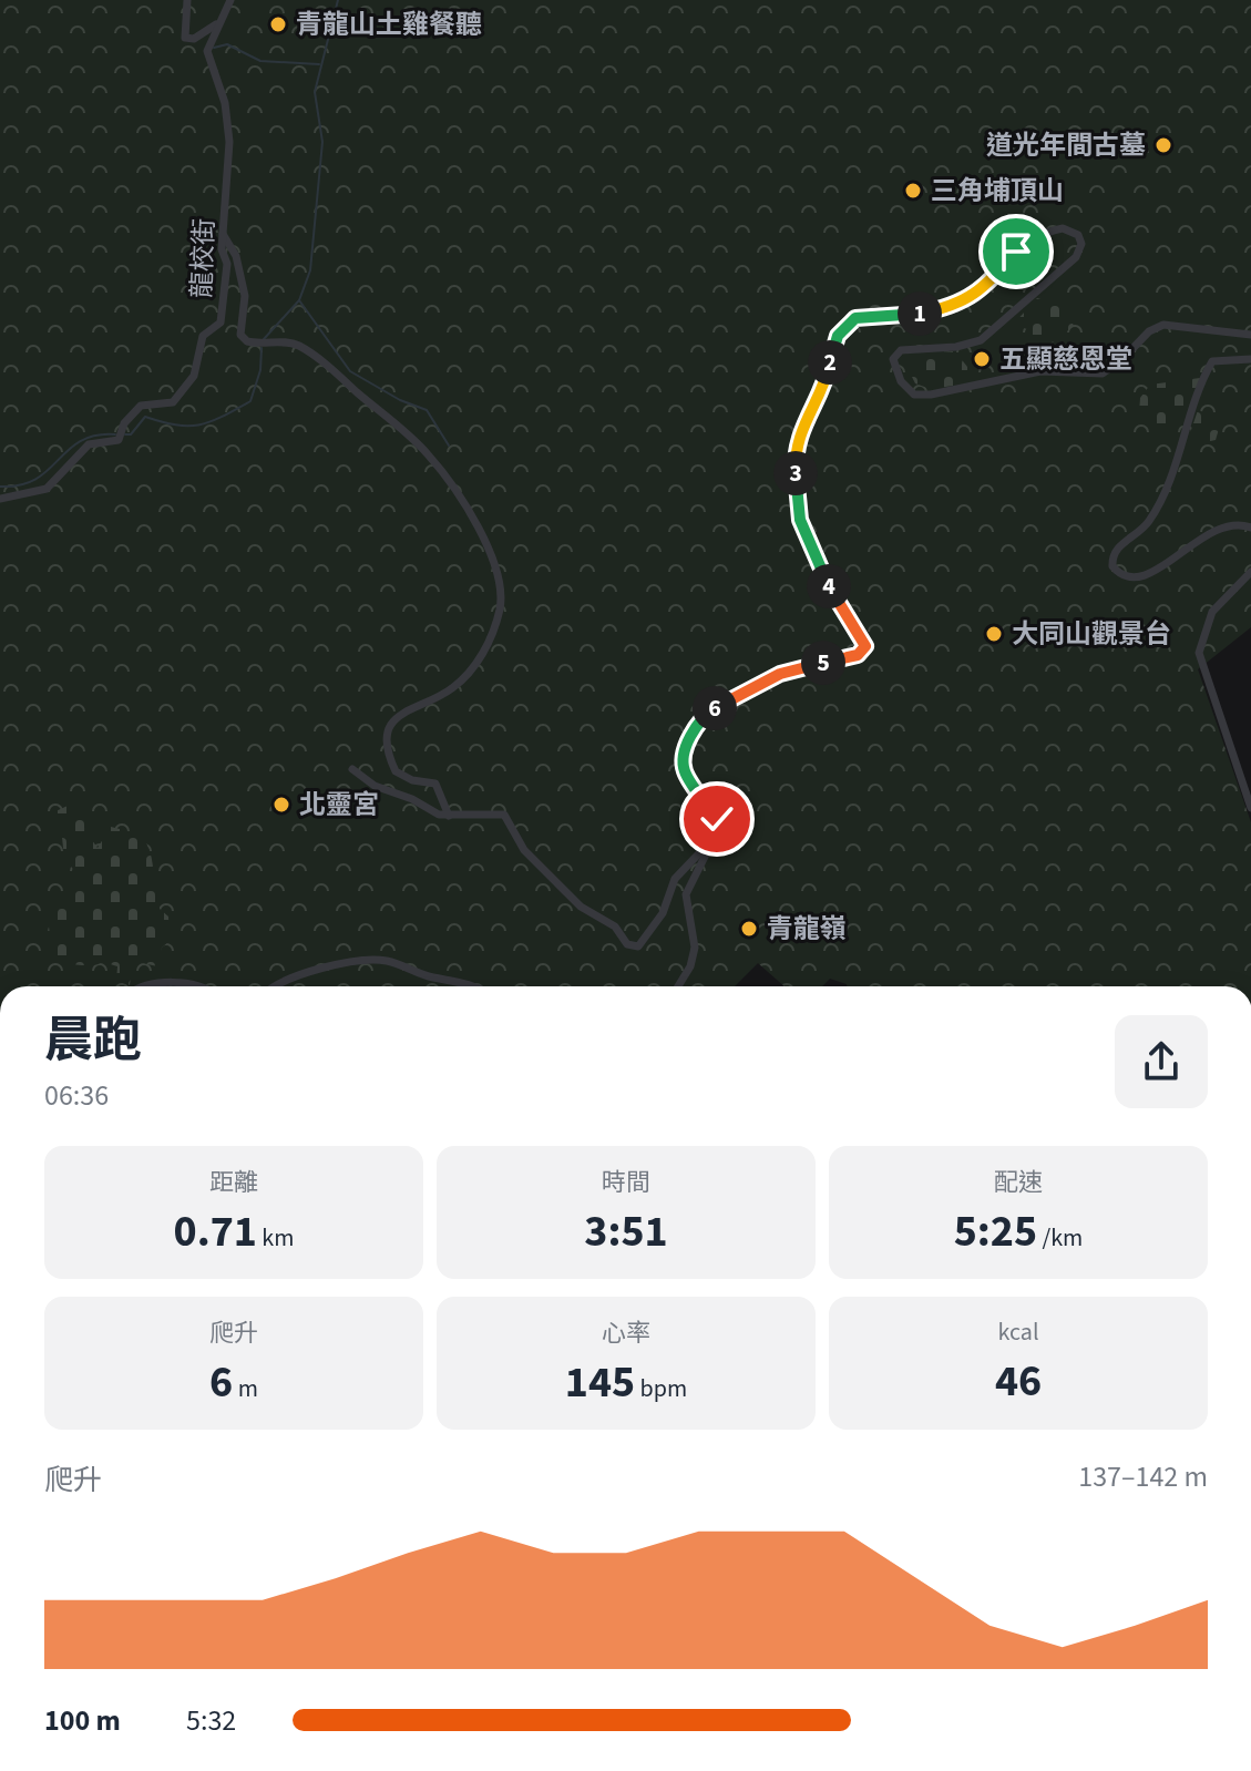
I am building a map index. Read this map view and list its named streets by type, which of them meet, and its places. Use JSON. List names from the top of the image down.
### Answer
{
  "streets": {
    "street": ["龍校街"]
  },
  "places": [
    "青龍山土雞餐聽",
    "道光年間古墓",
    "三角埔頂山",
    "五顯慈恩堂",
    "大同山觀景台",
    "北靈宮",
    "青龍嶺"
  ],
  "page": {
    "pins": [
      "1",
      "2",
      "3",
      "4",
      "5",
      "6"
    ],
    "heading": ["晨跑", "06:36"],
    "stats": [
      ["距離", "0.71 km"],
      ["時間", "3:51"],
      ["配速", "5:25 /km"],
      ["爬升", "6 m"],
      ["心率", "145 bpm"],
      ["kcal", "46"]
    ],
    "chart": ["爬升", "137–142 m"],
    "list": [
      {
        "name": "100 m",
        "note": "5:32"
      }
    ]
  }
}
